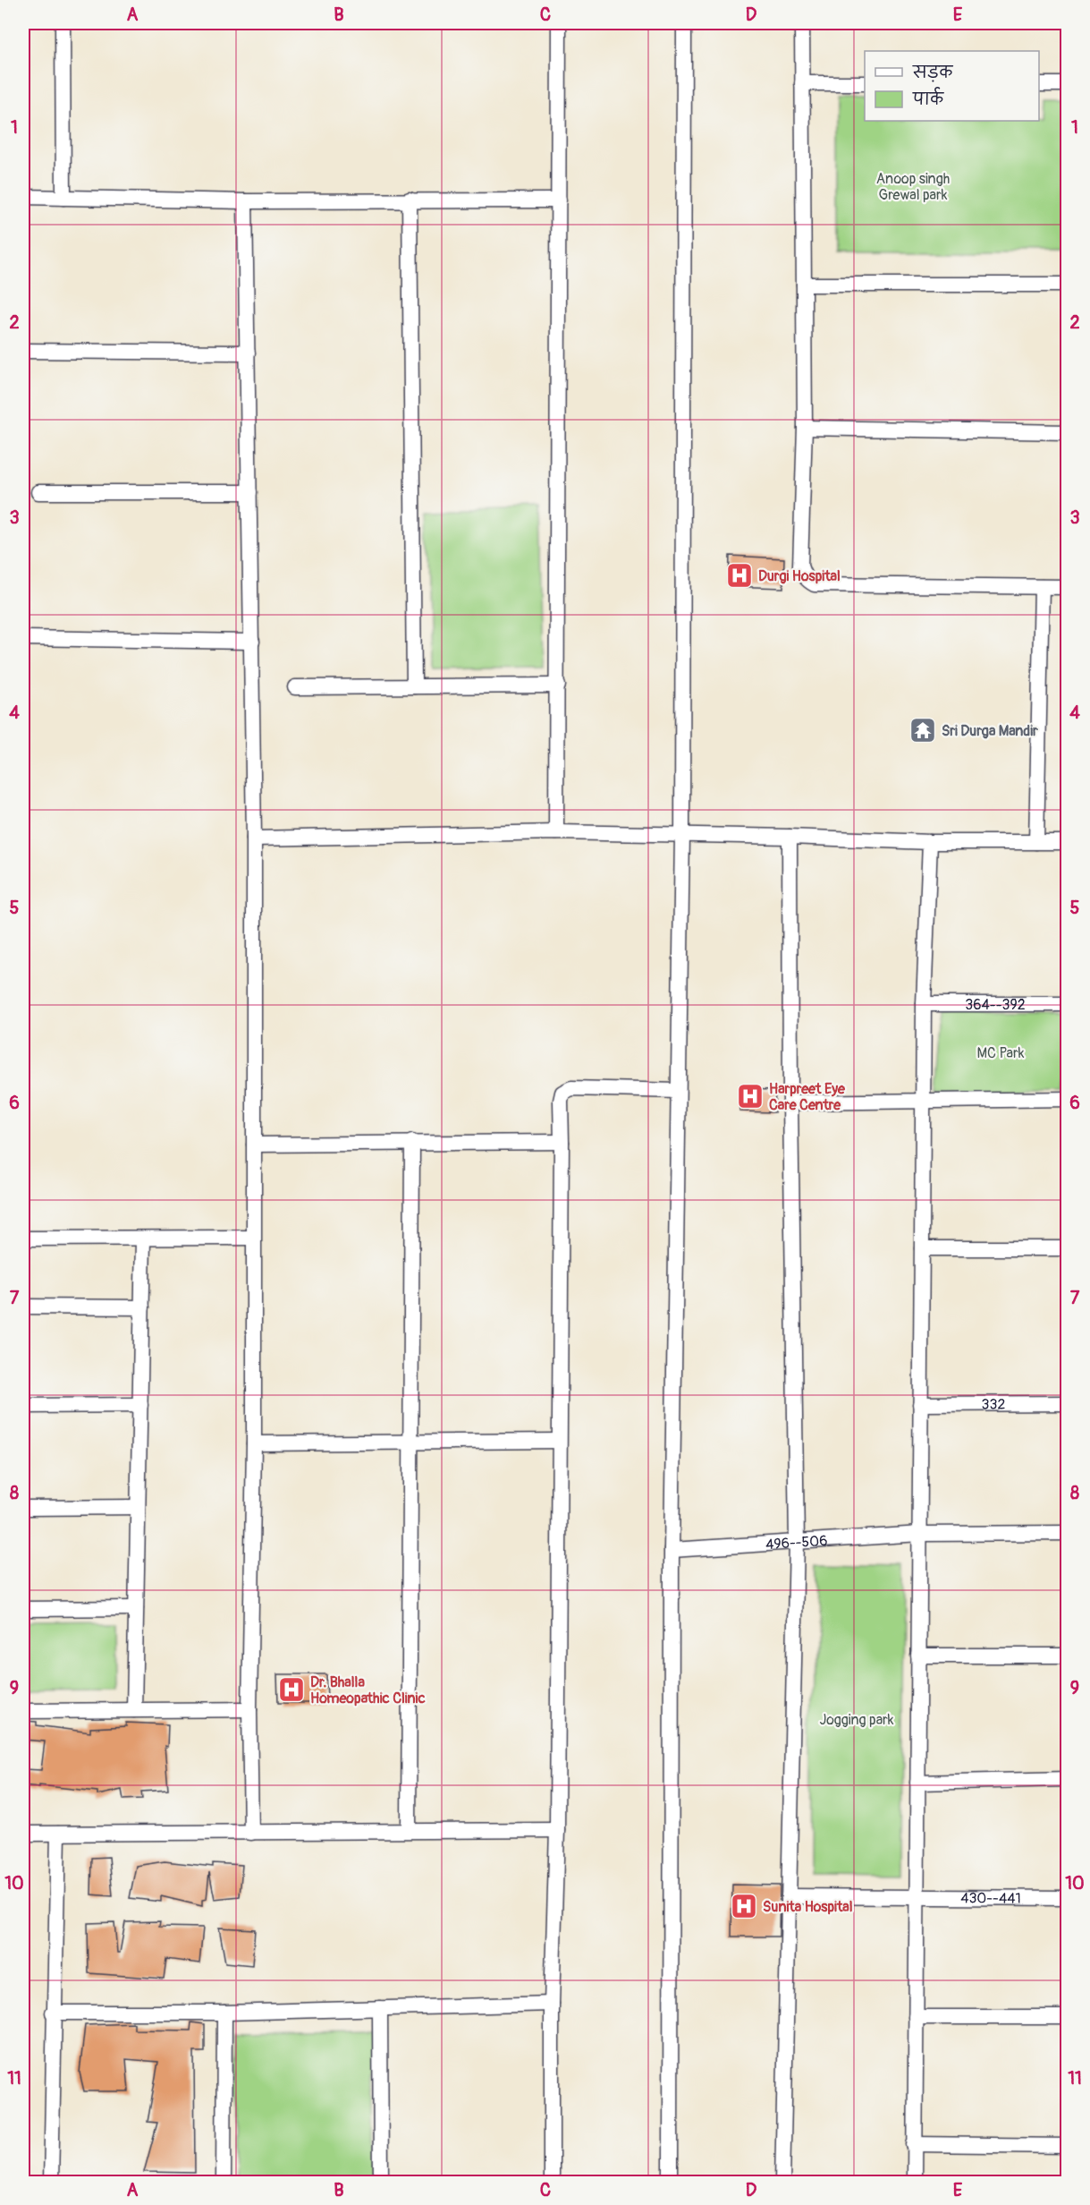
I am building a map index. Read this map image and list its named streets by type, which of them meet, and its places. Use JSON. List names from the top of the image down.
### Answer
{
  "streets": {
    "street": [
      "364--392",
      "332",
      "496--506",
      "430--441"
    ]
  },
  "parks": ["Anoop singh Grewal park", "MC Park", "Jogging park"],
  "places": {
    "hospital": [
      "Durgi Hospital",
      "Harpreet Eye Care Centre",
      "Dr. Bhalla Homeopathic Clinic",
      "Sunita Hospital"
    ],
    "temple": ["Sri Durga Mandir"]
  },
  "legend": ["सड़क", "पार्क"],
  "grid": {
    "columns": [
      "A",
      "B",
      "C",
      "D",
      "E"
    ],
    "rows": [
      "1",
      "2",
      "3",
      "4",
      "5",
      "6",
      "7",
      "8",
      "9",
      "10",
      "11"
    ]
  }
}
